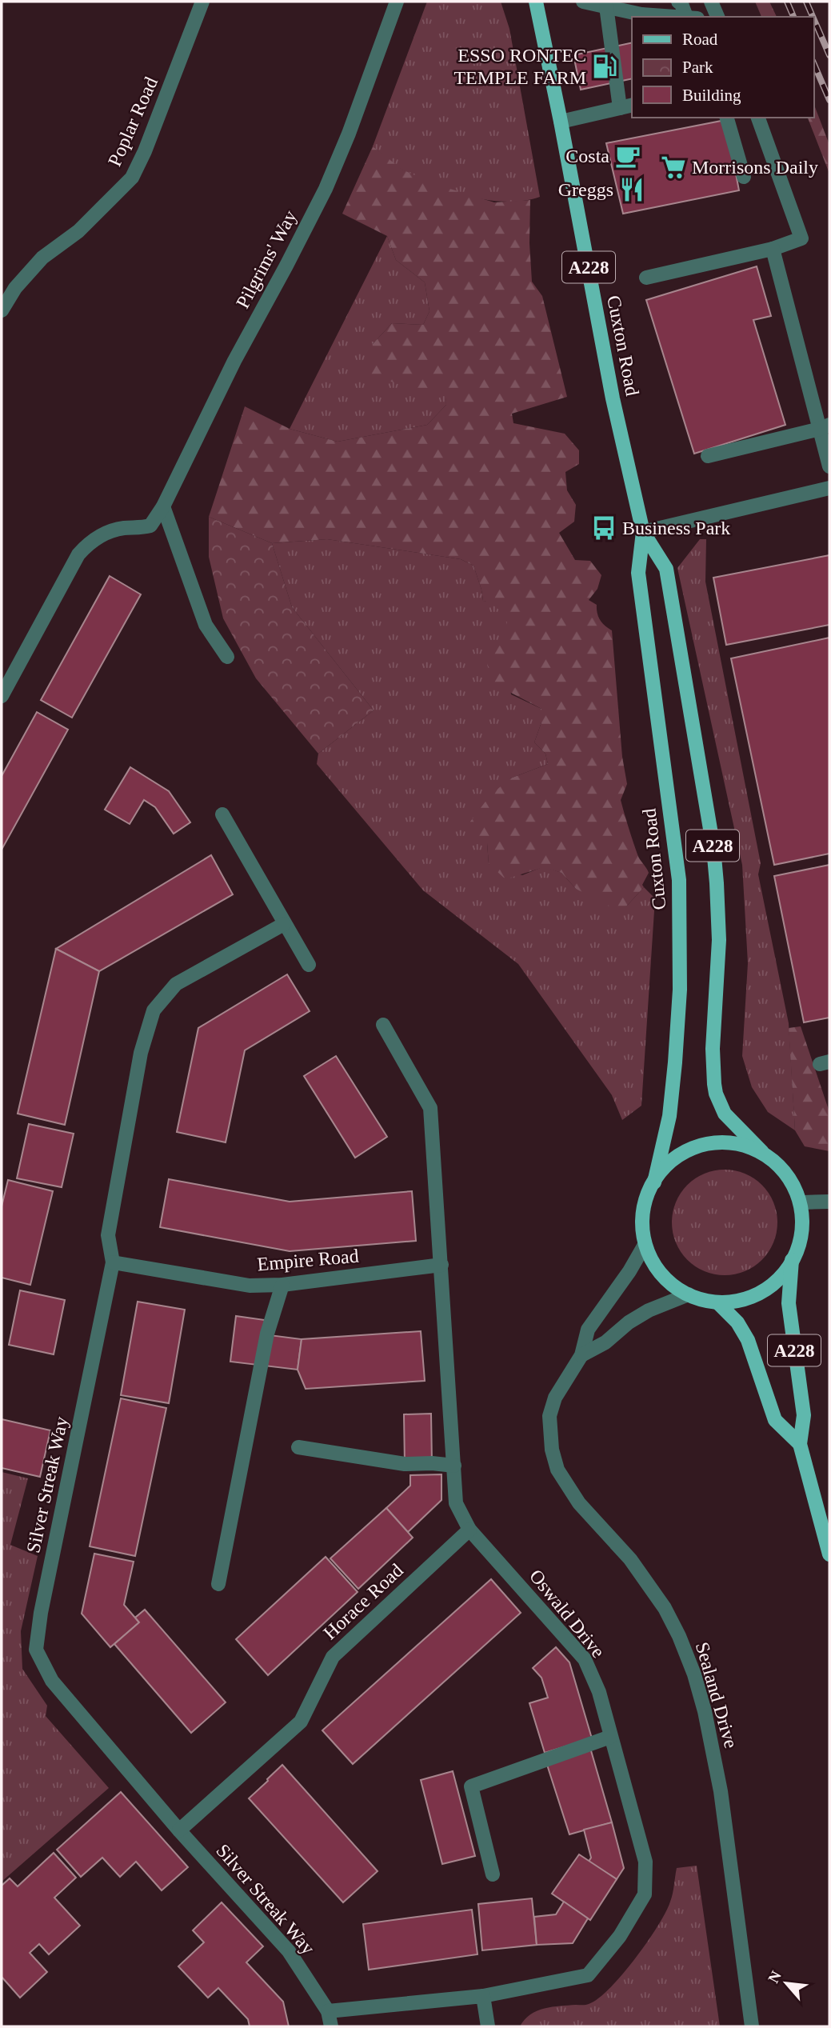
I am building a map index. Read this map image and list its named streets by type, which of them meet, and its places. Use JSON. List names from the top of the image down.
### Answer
{
  "streets": {
    "main road": ["A228", "Cuxton Road"],
    "street": [
      "Poplar Road",
      "Pilgrims' Way",
      "Empire Road",
      "Silver Streak Way",
      "Horace Road",
      "Oswald Drive",
      "Sealand Drive"
    ]
  },
  "crossings": [
    ["A228", "Cuxton Road"],
    ["A228", "Sealand Drive"],
    ["Cuxton Road", "Sealand Drive"],
    ["Empire Road", "Silver Streak Way"],
    ["Empire Road", "Oswald Drive"],
    ["Silver Streak Way", "Horace Road"],
    ["Silver Streak Way", "Oswald Drive"],
    ["Horace Road", "Oswald Drive"]
  ],
  "places": {
    "fuel station": ["ESSO RONTEC TEMPLE FARM"],
    "cafe": ["Costa"],
    "supermarket": ["Morrisons Daily"],
    "restaurant": ["Greggs"],
    "bus stop": ["Business Park"]
  },
  "legend": ["Road", "Park", "Building"],
  "north": "top left"
}
